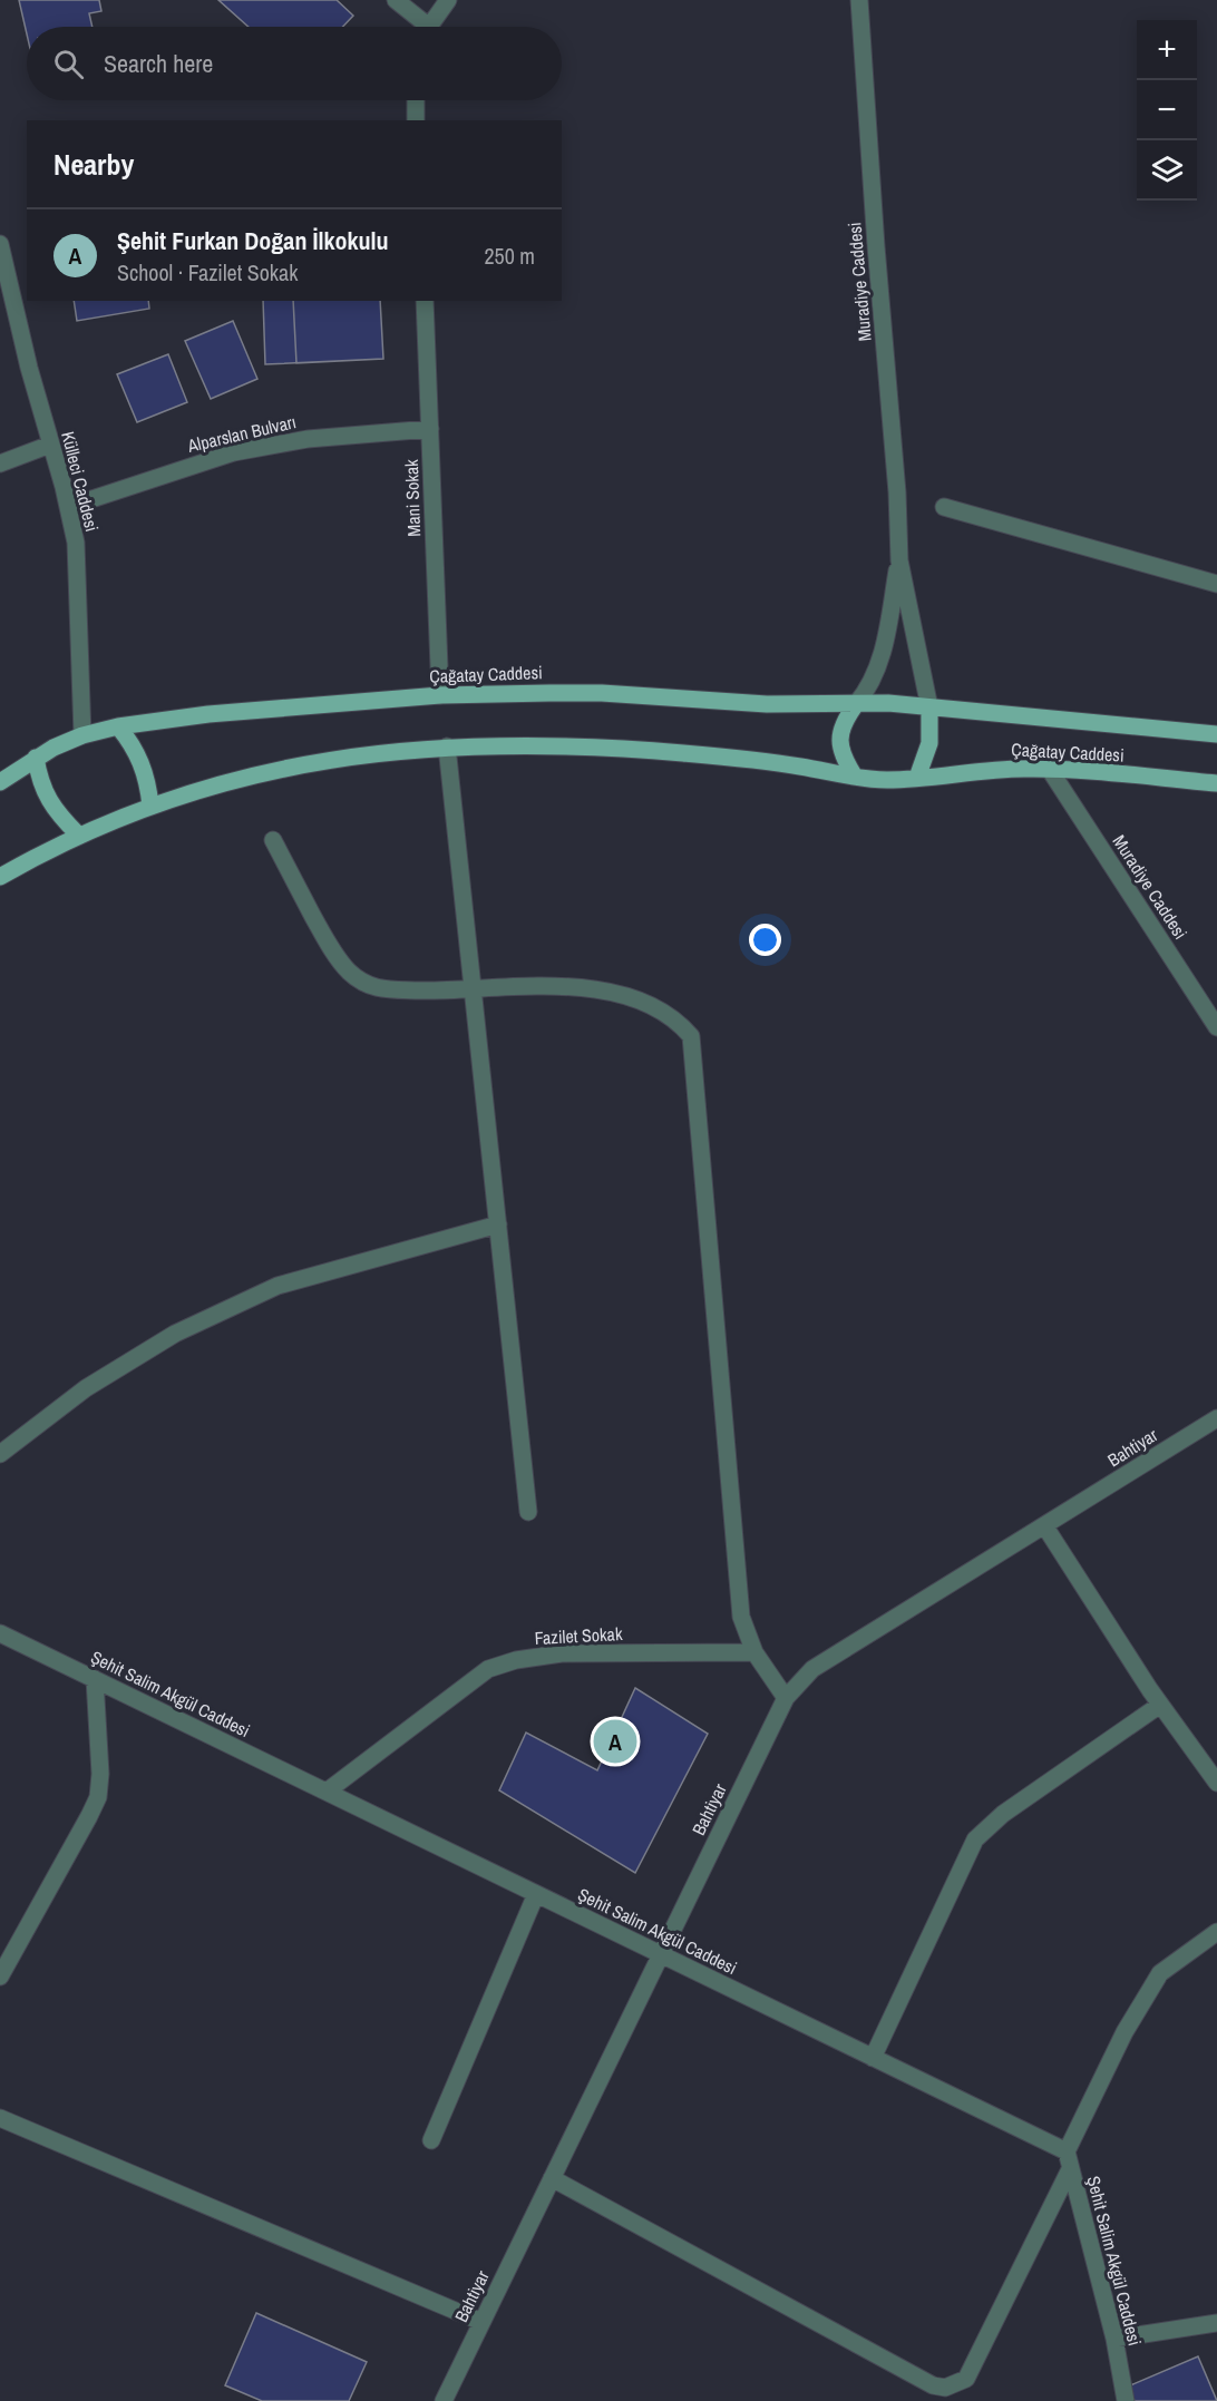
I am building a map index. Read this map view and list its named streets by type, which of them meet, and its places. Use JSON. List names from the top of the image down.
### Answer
{
  "streets": {
    "main road": ["Çağatay Caddesi"],
    "street": [
      "Muradiye Caddesi",
      "Alparslan Bulvarı",
      "Külleci Caddesi",
      "Mani Sokak",
      "Bahtiyar",
      "Fazilet Sokak",
      "Şehit Salim Akgül Caddesi"
    ]
  },
  "crossings": [
    ["Muradiye Caddesi", "Çağatay Caddesi"],
    ["Alparslan Bulvarı", "Külleci Caddesi"],
    ["Alparslan Bulvarı", "Mani Sokak"],
    ["Külleci Caddesi", "Çağatay Caddesi"],
    ["Mani Sokak", "Çağatay Caddesi"],
    ["Bahtiyar", "Şehit Salim Akgül Caddesi"],
    ["Fazilet Sokak", "Şehit Salim Akgül Caddesi"]
  ],
  "page": {
    "map_buttons": ["+", "−"],
    "search": "Search here",
    "heading": "Nearby",
    "list": [
      {
        "mark": "A",
        "name": "Şehit Furkan Doğan İlkokulu",
        "note": "School · Fazilet Sokak",
        "value": "250 m"
      }
    ],
    "pins": "A"
  }
}
